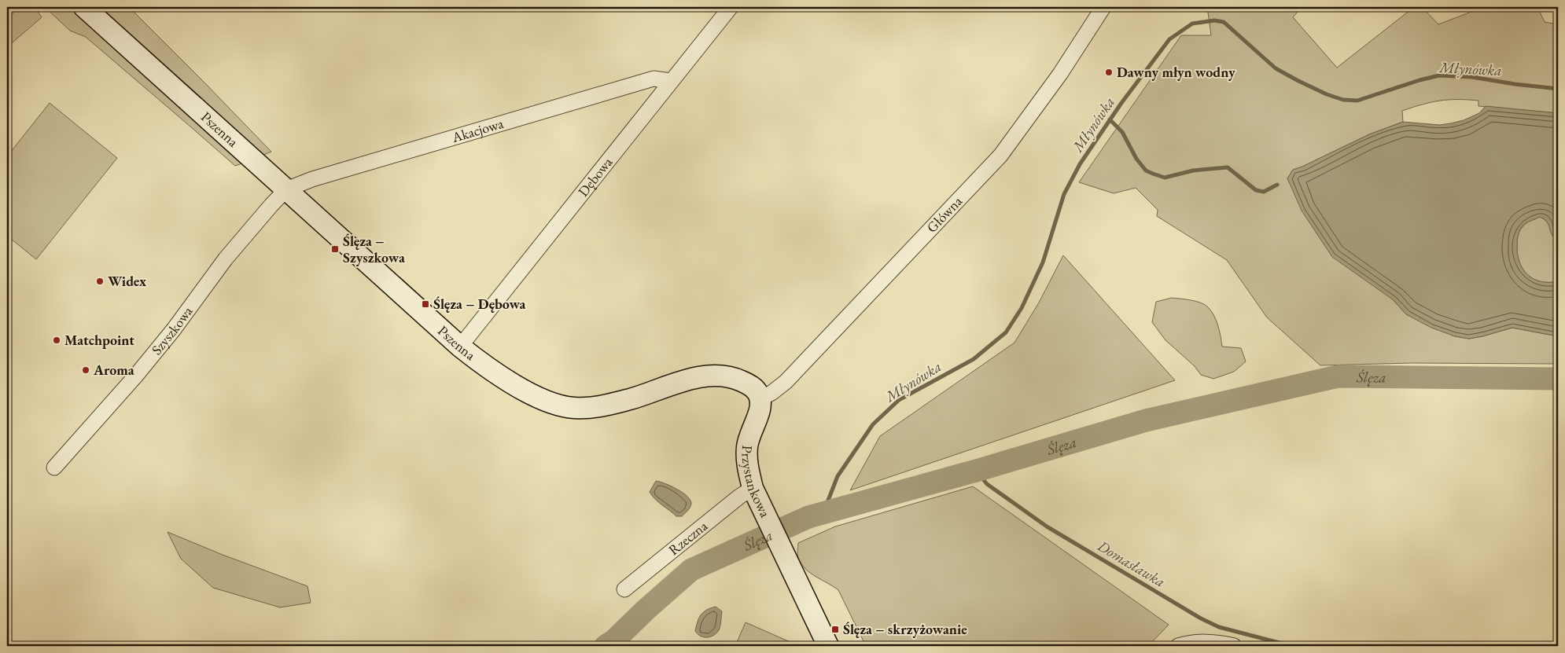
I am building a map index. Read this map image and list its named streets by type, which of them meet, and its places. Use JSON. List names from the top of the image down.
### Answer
{
  "streets": {
    "street": [
      "Pszenna",
      "Akacjowa",
      "Dębowa",
      "Główna",
      "Szyszkowa",
      "Przystankowa",
      "Rzeczna"
    ]
  },
  "crossings": [
    ["Pszenna", "Akacjowa"],
    ["Pszenna", "Dębowa"],
    ["Pszenna", "Główna"],
    ["Pszenna", "Szyszkowa"],
    ["Pszenna", "Przystankowa"],
    ["Akacjowa", "Dębowa"],
    ["Akacjowa", "Szyszkowa"],
    ["Główna", "Przystankowa"],
    ["Przystankowa", "Rzeczna"]
  ],
  "water": ["Młynówka", "Ślęza", "Domasławka"],
  "places": {
    "other": [
      "Dawny młyn wodny",
      "Widex",
      "Matchpoint",
      "Aroma"
    ],
    "transit": ["Ślęza – Szyszkowa", "Ślęza – Dębowa", "Ślęza – skrzyżowanie"]
  }
}
